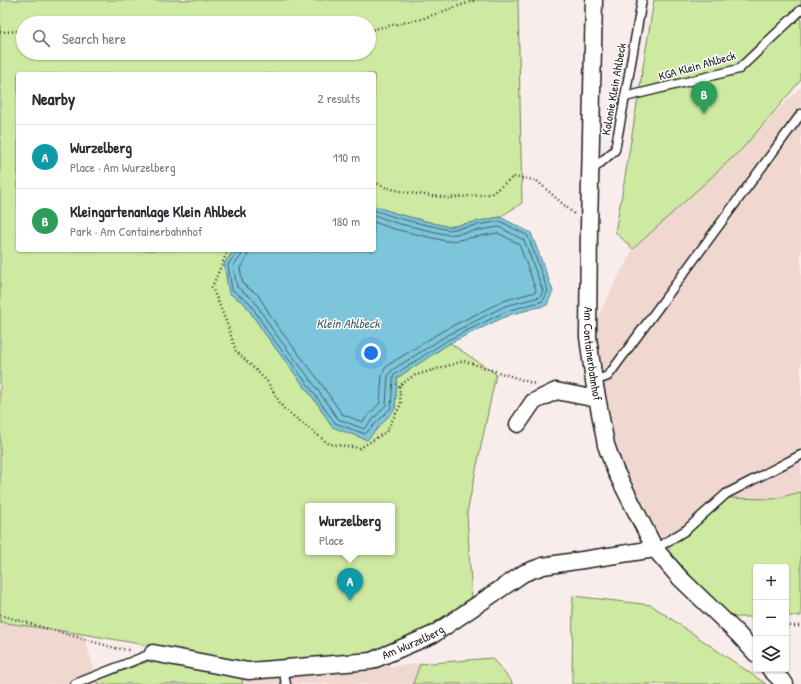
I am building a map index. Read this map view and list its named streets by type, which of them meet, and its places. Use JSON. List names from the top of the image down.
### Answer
{
  "streets": {
    "street": ["Am Containerbahnhof", "Am Wurzelberg"],
    "lane": ["KGA Klein Ahlbeck", "Kolonie Klein Ahlbeck"]
  },
  "crossings": [
    ["KGA Klein Ahlbeck", "Kolonie Klein Ahlbeck"],
    ["Kolonie Klein Ahlbeck", "Am Containerbahnhof"],
    ["Am Containerbahnhof", "Am Wurzelberg"]
  ],
  "water": ["Klein Ahlbeck"],
  "page": {
    "search": "Search here",
    "heading": ["Nearby", "2 results"],
    "pins": ["B", "A"],
    "list": [
      {
        "mark": "A",
        "name": "Wurzelberg",
        "note": "Place · Am Wurzelberg",
        "value": "110 m"
      },
      {
        "mark": "B",
        "name": "Kleingartenanlage Klein Ahlbeck",
        "note": "Park · Am Containerbahnhof",
        "value": "180 m"
      }
    ],
    "popup": ["Wurzelberg", "Place"],
    "map_buttons": ["+", "−"]
  }
}
